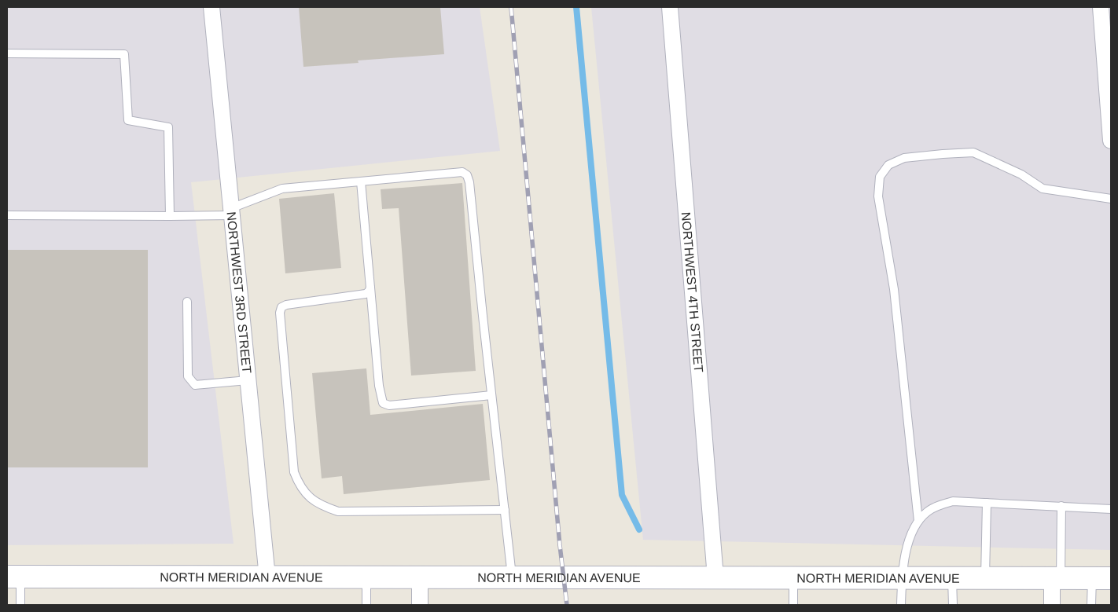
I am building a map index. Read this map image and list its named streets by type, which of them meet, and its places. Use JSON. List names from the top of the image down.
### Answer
{
  "streets": {
    "main road": ["NORTH MERIDIAN AVENUE"],
    "street": ["NORTHWEST 3RD STREET", "NORTHWEST 4TH STREET"]
  },
  "crossings": [
    ["NORTHWEST 3RD STREET", "NORTH MERIDIAN AVENUE"],
    ["NORTHWEST 4TH STREET", "NORTH MERIDIAN AVENUE"]
  ]
}
